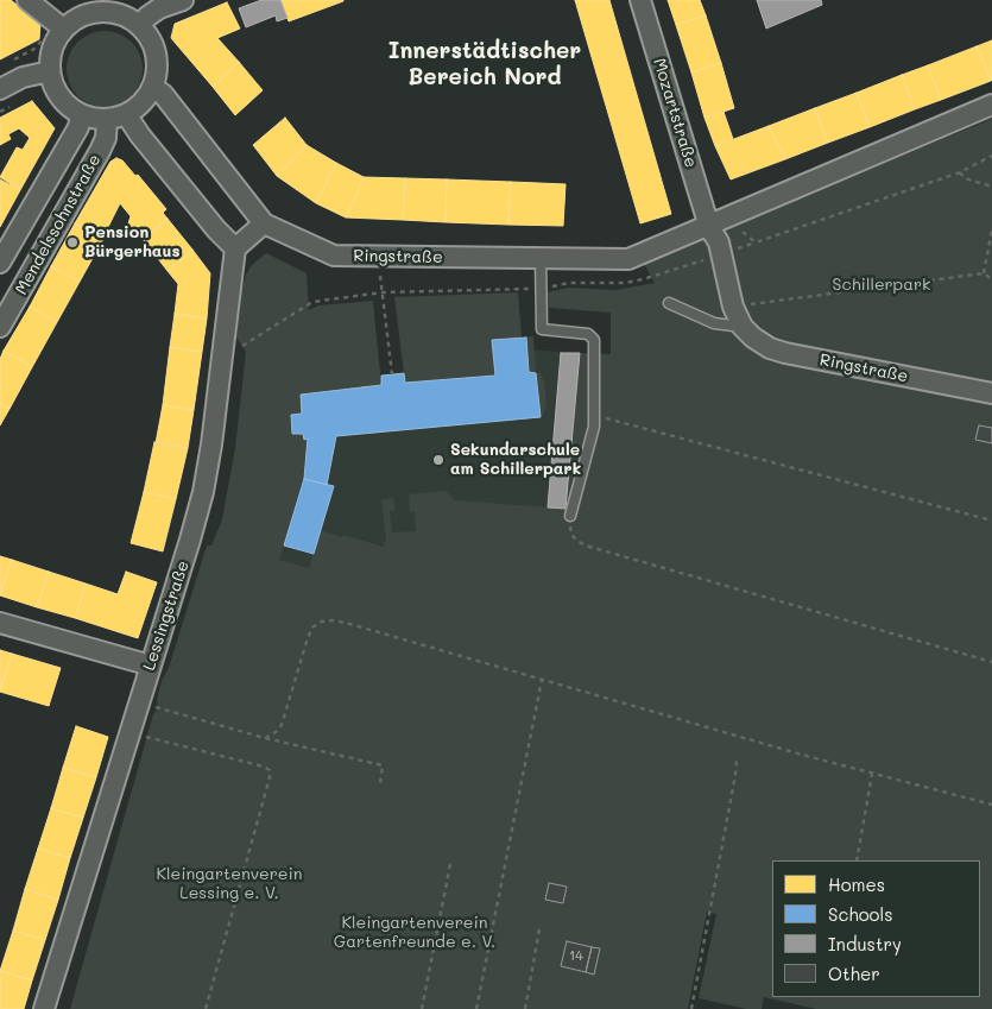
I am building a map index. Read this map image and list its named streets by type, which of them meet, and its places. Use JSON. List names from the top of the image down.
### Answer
{
  "streets": {
    "street": [
      "Mozartstraße",
      "Mendelssohnstraße",
      "Ringstraße",
      "Lessingstraße"
    ]
  },
  "crossings": [
    ["Mozartstraße", "Ringstraße"],
    ["Mendelssohnstraße", "Ringstraße"]
  ],
  "districts": ["Innerstädtischer Bereich Nord"],
  "parks": ["Schillerpark", "Kleingartenverein Lessing e. V.", "Kleingartenverein Gartenfreunde e. V."],
  "places": ["Pension Bürgerhaus", "Sekundarschule am Schillerpark"],
  "house_numbers": ["14"],
  "legend": [
    "Homes",
    "Schools",
    "Industry",
    "Other"
  ]
}
